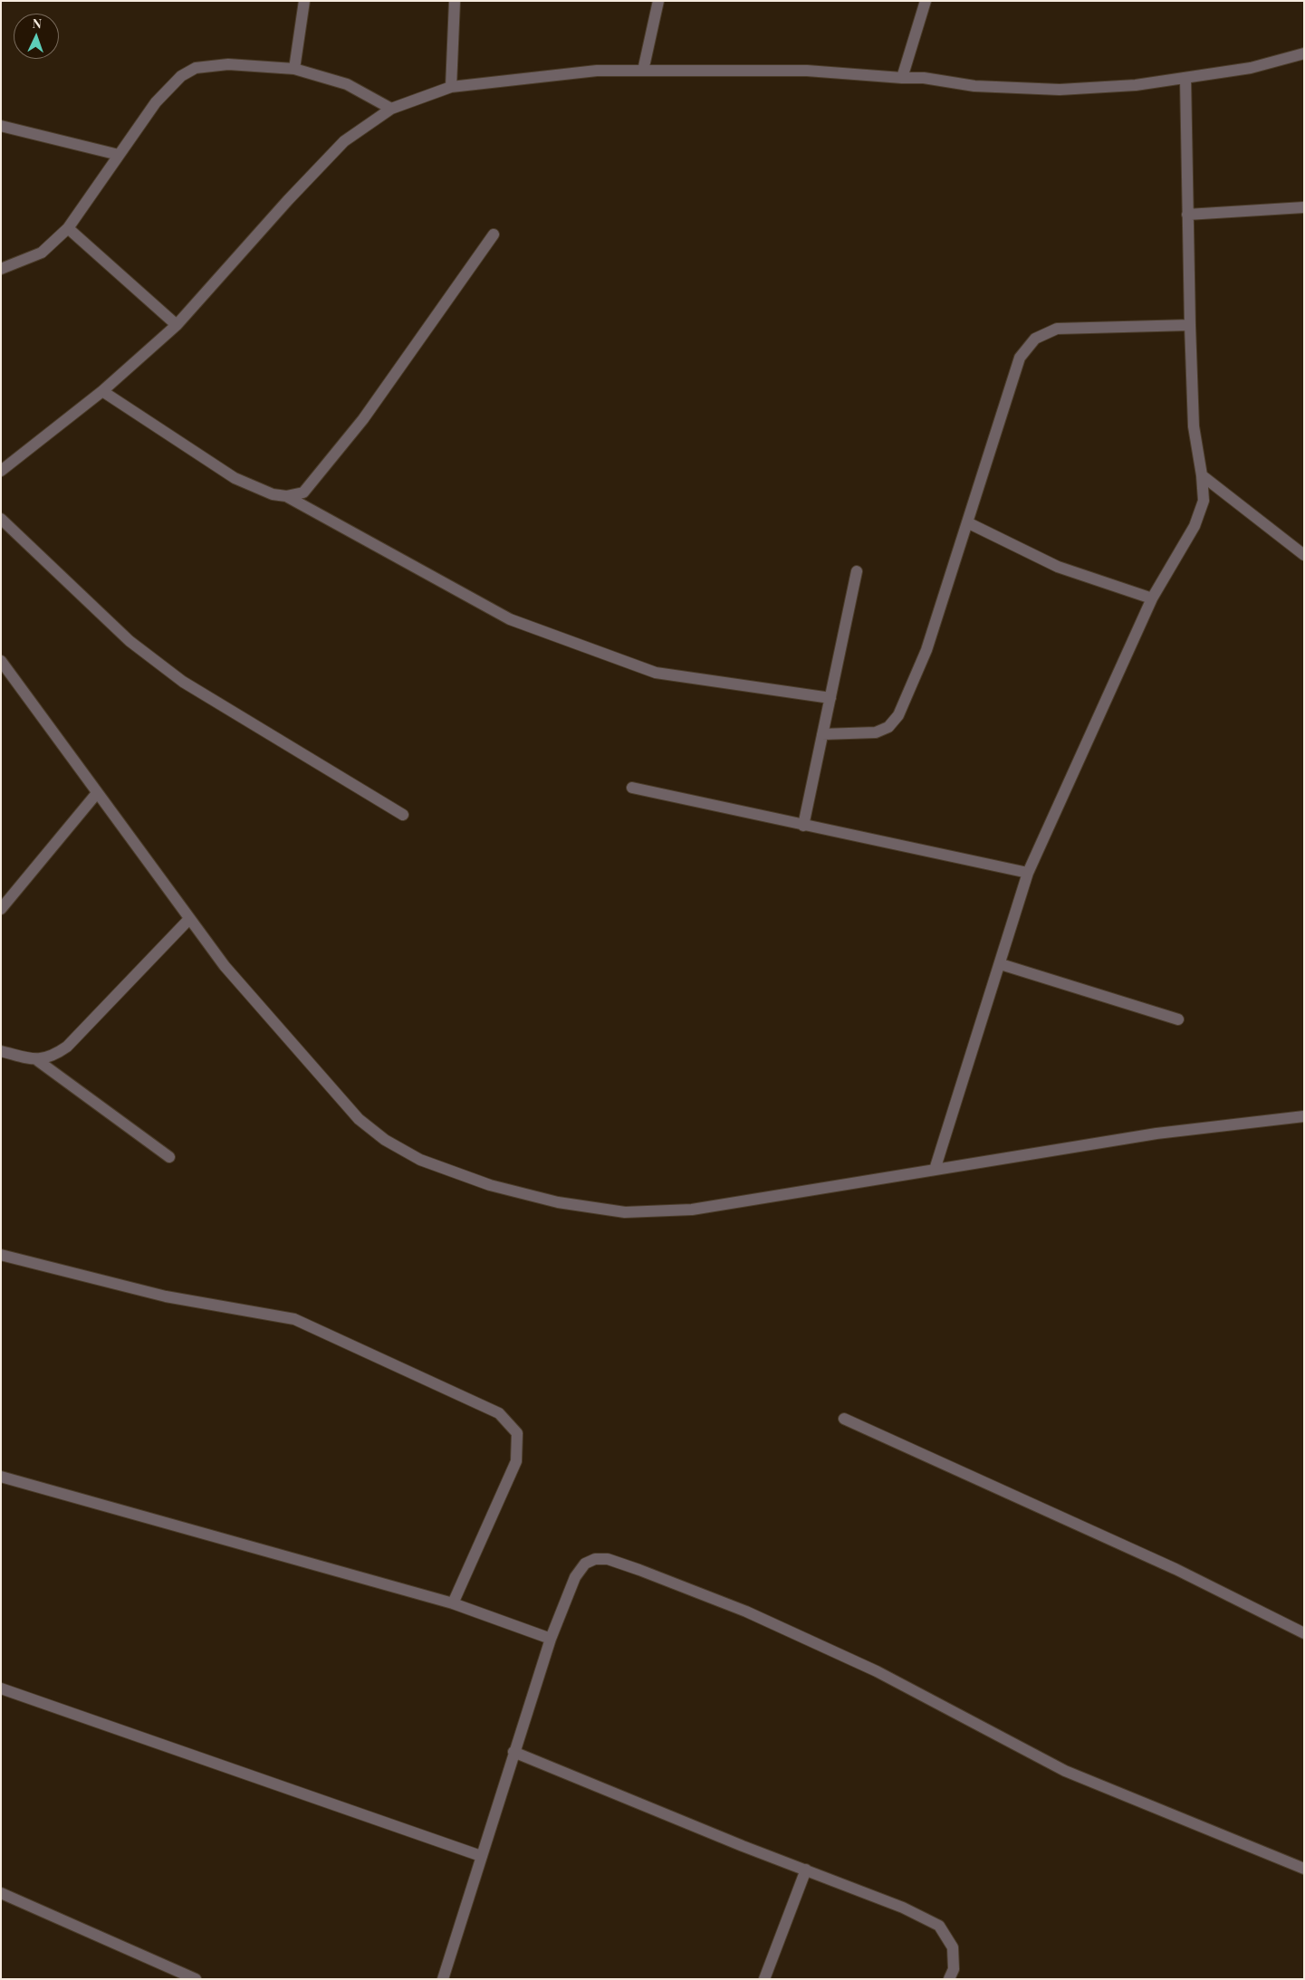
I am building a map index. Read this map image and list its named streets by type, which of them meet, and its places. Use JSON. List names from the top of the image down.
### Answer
{
  "north": "top"
}
